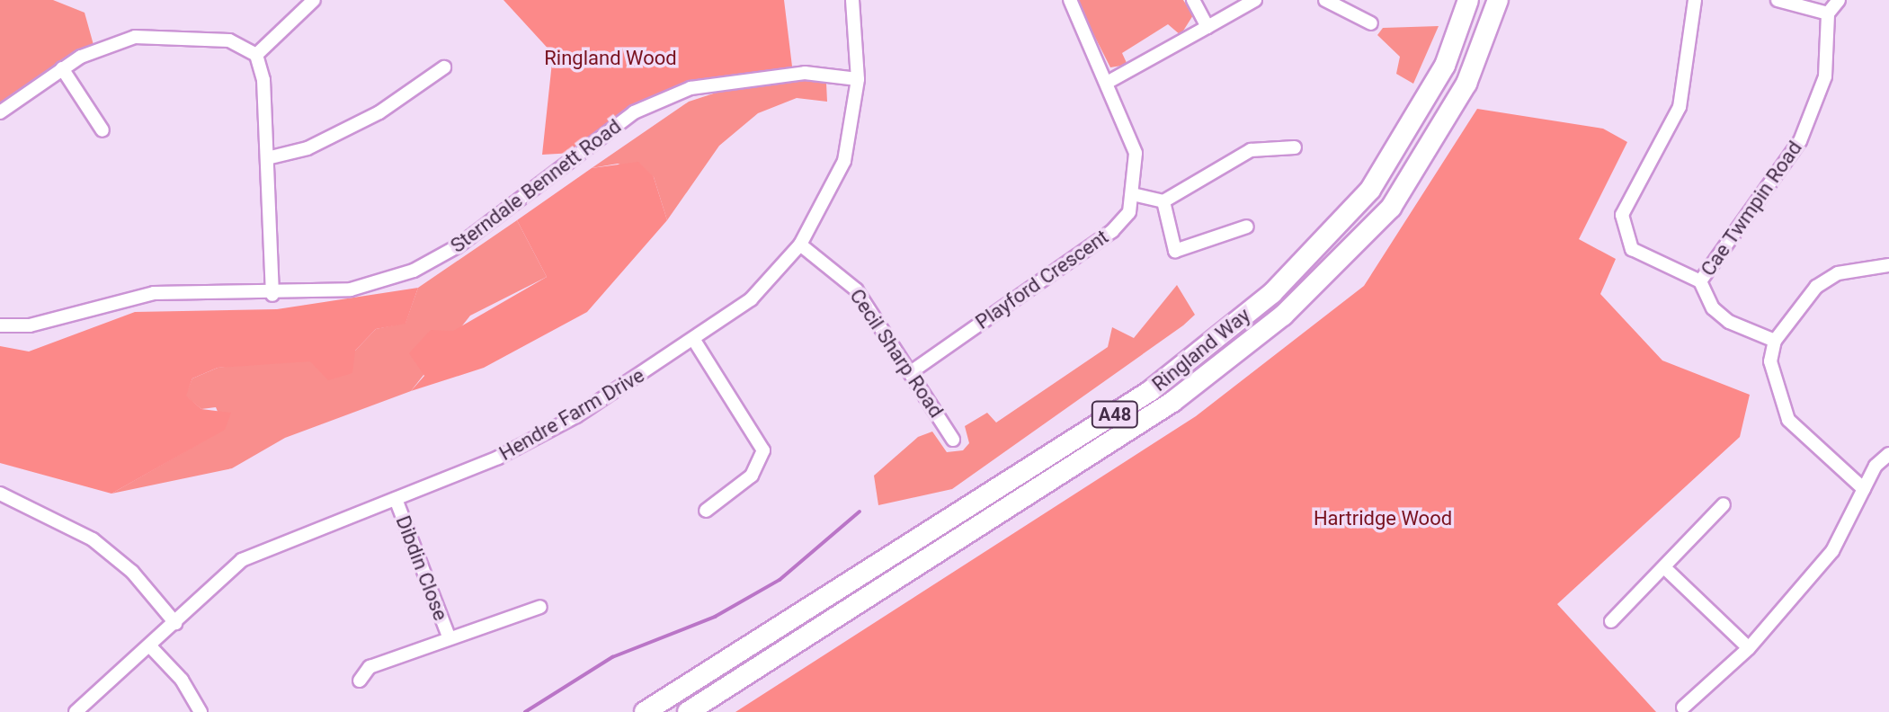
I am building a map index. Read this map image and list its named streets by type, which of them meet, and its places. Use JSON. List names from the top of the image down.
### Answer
{
  "streets": {
    "main road": ["Ringland Way", "A48"],
    "street": [
      "Sterndale Bennett Road",
      "Cae Twmpin Road",
      "Playford Crescent",
      "Cecil Sharp Road",
      "Hendre Farm Drive",
      "Dibdin Close"
    ]
  },
  "crossings": [
    ["Sterndale Bennett Road", "Hendre Farm Drive"],
    ["Playford Crescent", "Cecil Sharp Road"],
    ["Cecil Sharp Road", "Hendre Farm Drive"],
    ["Hendre Farm Drive", "Dibdin Close"]
  ],
  "parks": ["Ringland Wood", "Hartridge Wood"]
}
